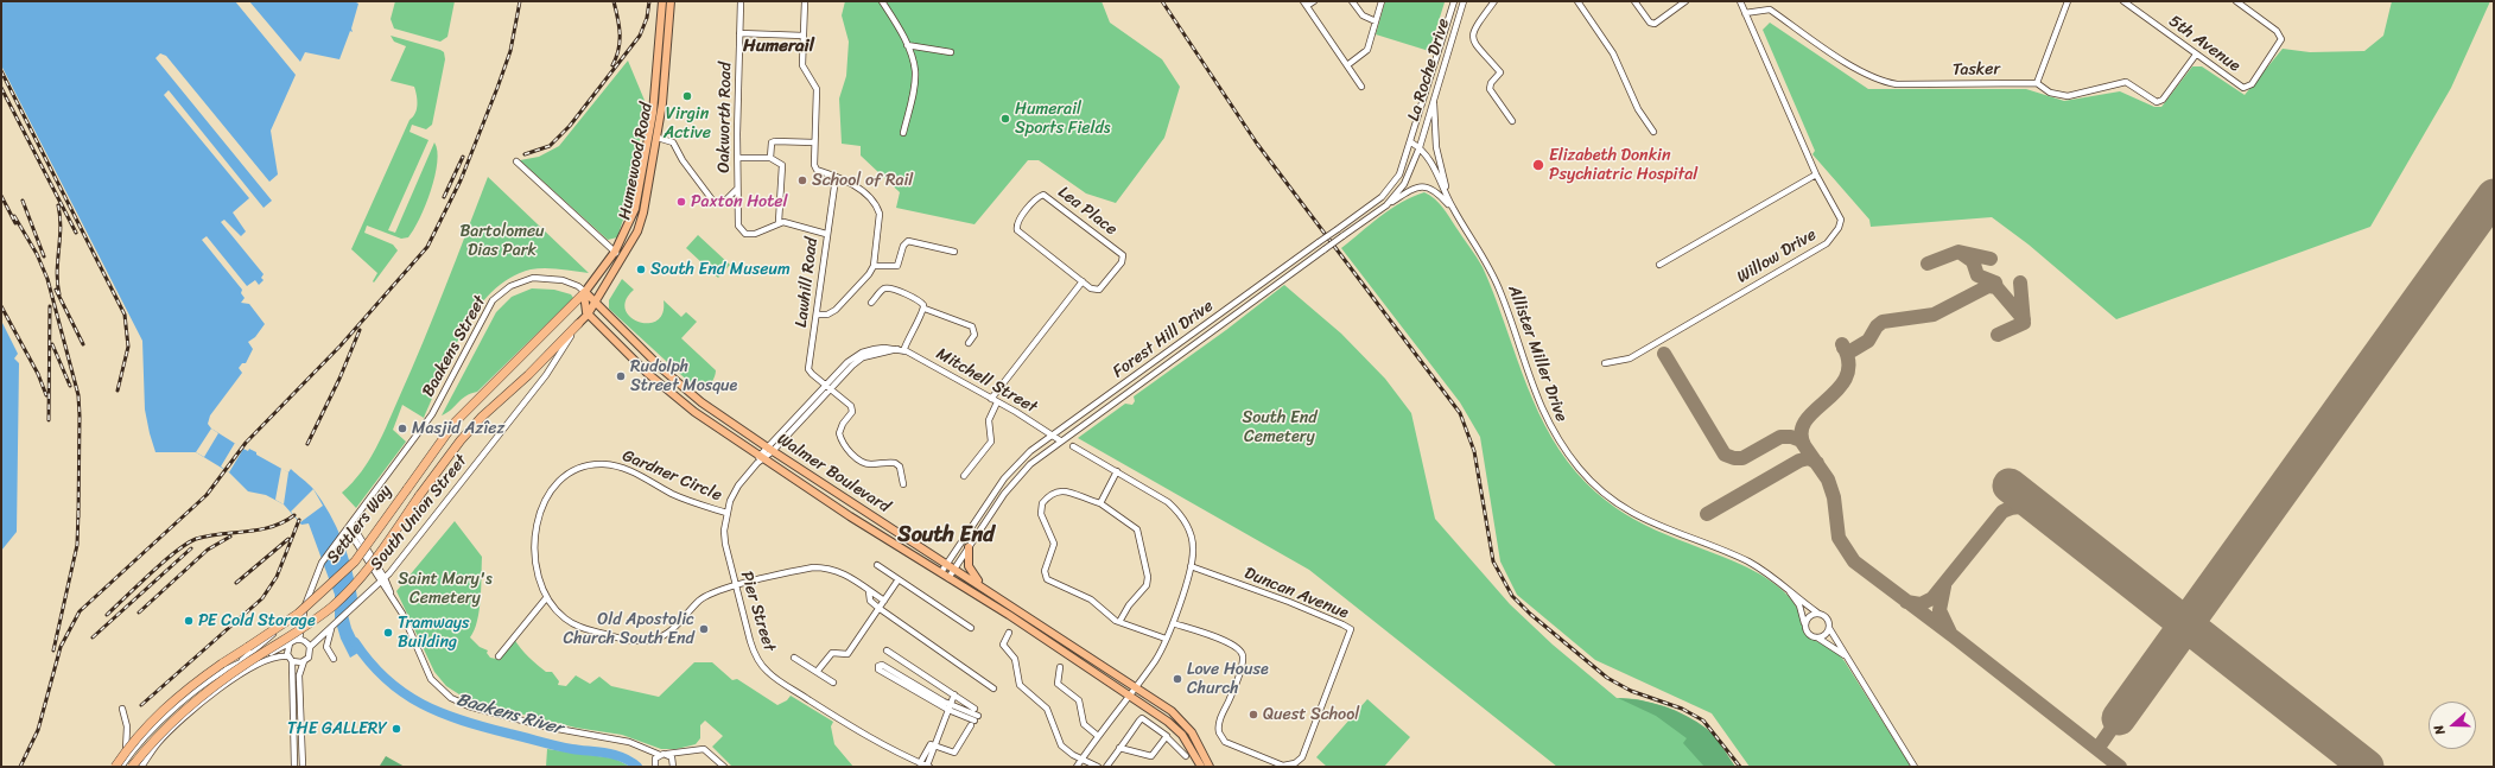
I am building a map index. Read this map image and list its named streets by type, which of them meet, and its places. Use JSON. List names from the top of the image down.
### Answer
{
  "streets": {
    "highway": ["Settlers Way"],
    "main road": ["Humewood Road", "Walmer Boulevard", "South Union Street"],
    "street": [
      "5th Avenue",
      "La Roche Drive",
      "Tasker",
      "Oakworth Road",
      "Lea Place",
      "Willow Drive",
      "Lawhill Road",
      "Forest Hill Drive",
      "Baakens Street",
      "Allister Miller Drive",
      "Mitchell Street",
      "Gardner Circle",
      "Duncan Avenue",
      "Pier Street"
    ]
  },
  "crossings": [
    ["5th Avenue", "Tasker"],
    ["La Roche Drive", "Forest Hill Drive"],
    ["La Roche Drive", "Allister Miller Drive"],
    ["Tasker", "Willow Drive"],
    ["Humewood Road", "Baakens Street"],
    ["Humewood Road", "Walmer Boulevard"],
    ["Humewood Road", "South Union Street"],
    ["Humewood Road", "Settlers Way"],
    ["Lawhill Road", "Mitchell Street"],
    ["Forest Hill Drive", "Allister Miller Drive"],
    ["Forest Hill Drive", "Mitchell Street"],
    ["Forest Hill Drive", "Walmer Boulevard"],
    ["Baakens Street", "Walmer Boulevard"],
    ["Baakens Street", "South Union Street"],
    ["Baakens Street", "Settlers Way"],
    ["Mitchell Street", "Walmer Boulevard"],
    ["Mitchell Street", "Pier Street"],
    ["Walmer Boulevard", "South Union Street"],
    ["Walmer Boulevard", "Settlers Way"],
    ["Walmer Boulevard", "Pier Street"],
    ["Gardner Circle", "Pier Street"],
    ["South Union Street", "Settlers Way"]
  ],
  "districts": ["Humerail", "South End"],
  "water": ["Baakens River"],
  "parks": ["Bartolomeu Dias Park", "South End Cemetery", "Saint Mary's Cemetery"],
  "places": [
    "Virgin Active",
    "Humerail Sports Fields",
    "Elizabeth Donkin Psychiatric Hospital",
    "School of Rail",
    "Paxton Hotel",
    "South End Museum",
    "Rudolph Street Mosque",
    "Masjid Azîez",
    "PE Cold Storage",
    "Old Apostolic Church South End",
    "Tramways Building",
    "Love House Church",
    "Quest School",
    "THE GALLERY"
  ],
  "north": "left"
}
